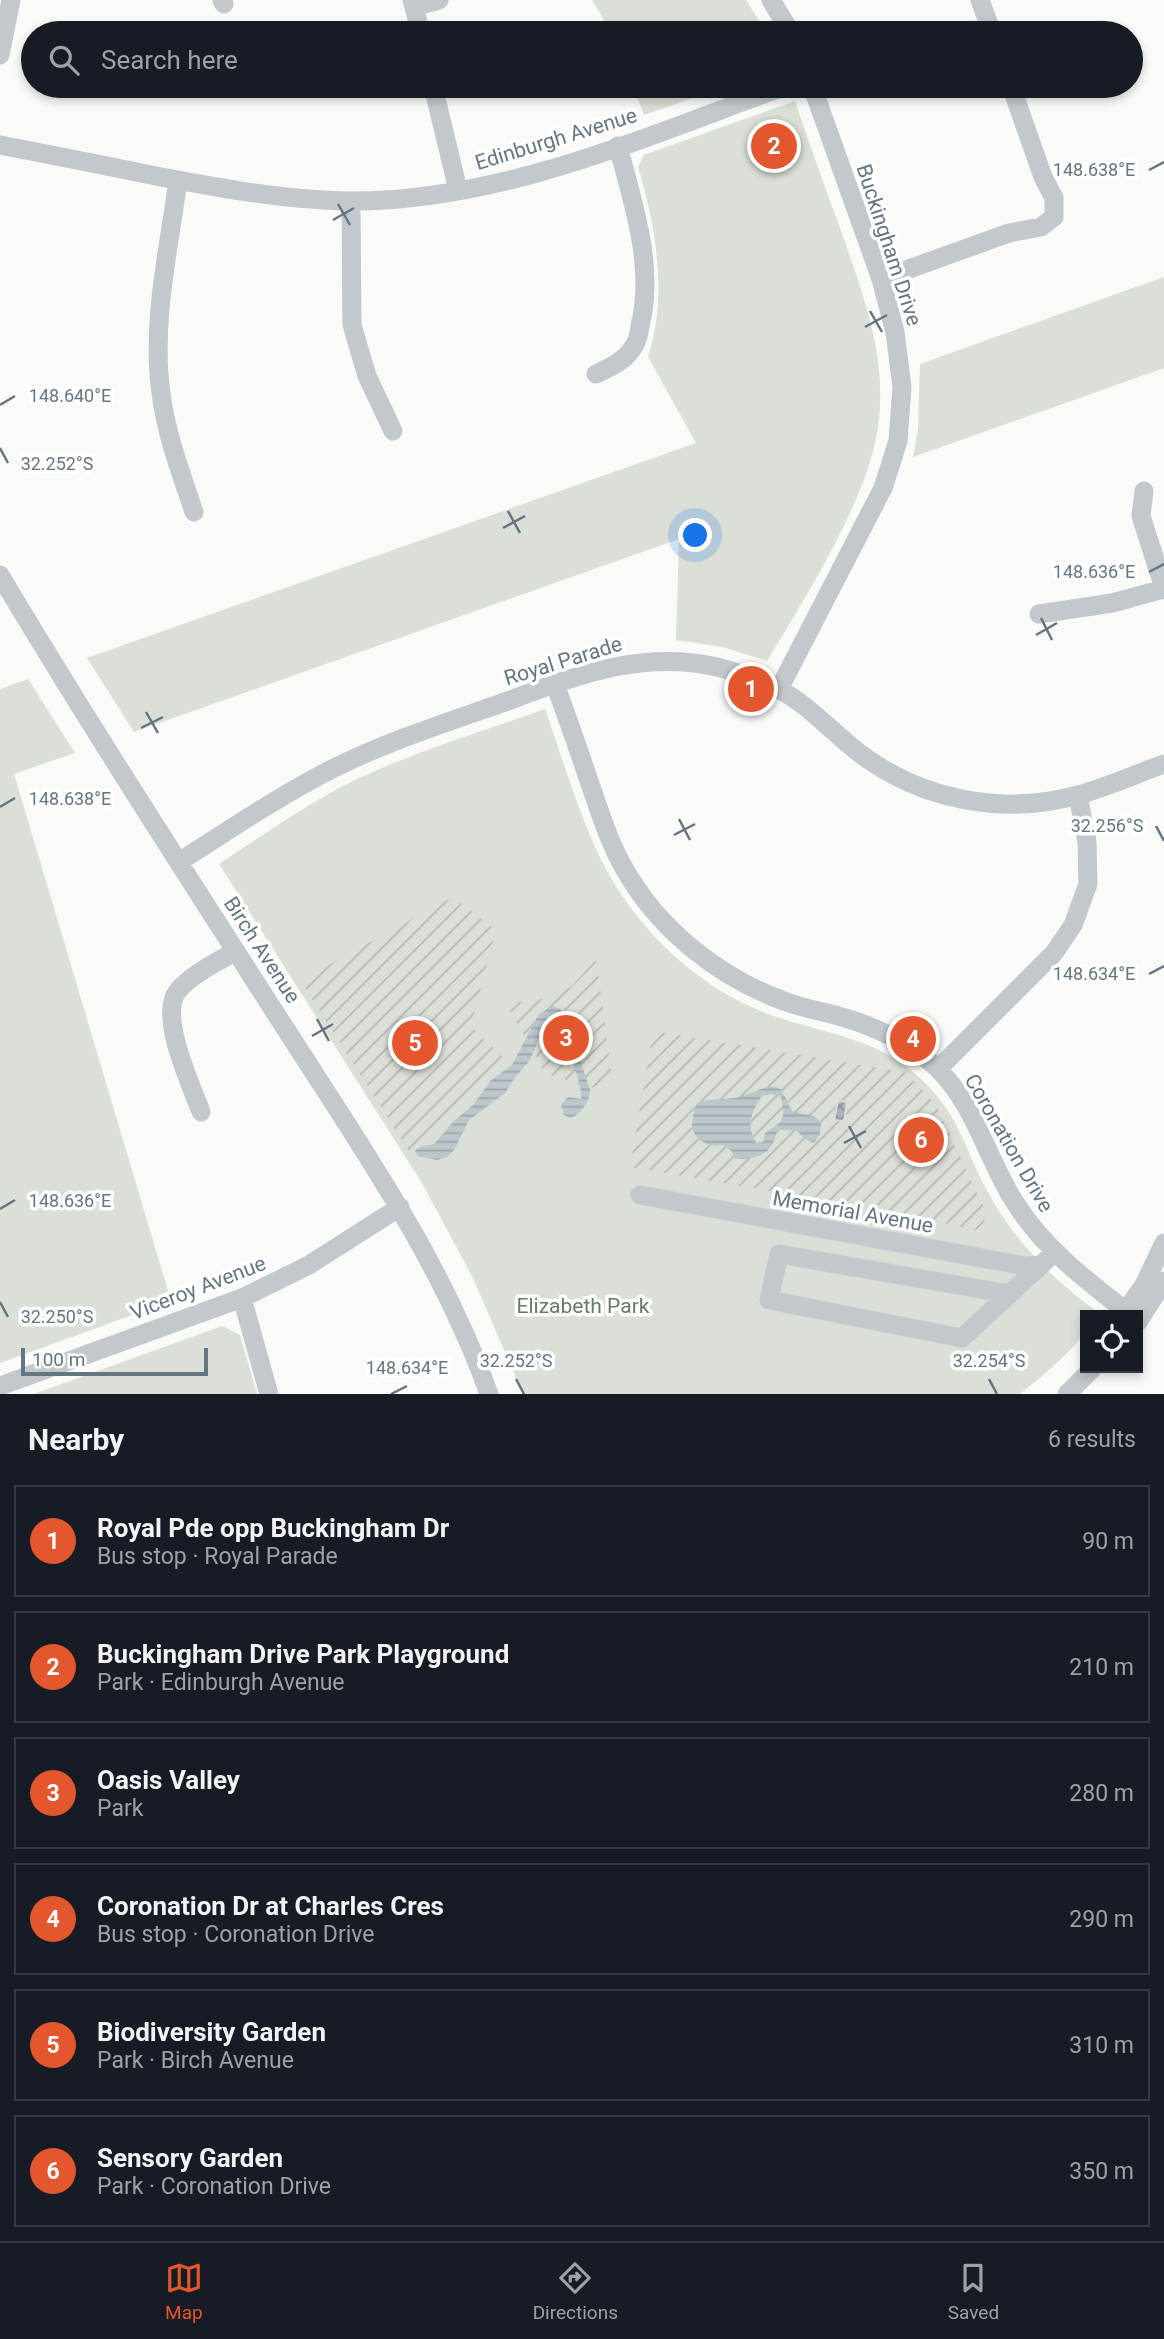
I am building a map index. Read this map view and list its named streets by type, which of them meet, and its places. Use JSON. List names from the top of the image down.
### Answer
{
  "streets": {
    "street": [
      "Edinburgh Avenue",
      "Buckingham Drive",
      "Royal Parade",
      "Birch Avenue",
      "Coronation Drive",
      "Memorial Avenue",
      "Viceroy Avenue"
    ]
  },
  "crossings": [
    ["Buckingham Drive", "Royal Parade"],
    ["Royal Parade", "Birch Avenue"],
    ["Royal Parade", "Coronation Drive"],
    ["Birch Avenue", "Viceroy Avenue"],
    ["Coronation Drive", "Memorial Avenue"]
  ],
  "parks": ["Elizabeth Park"],
  "scale_bar": "100 m",
  "page": {
    "search": "Search here",
    "pins": [
      "2",
      "1",
      "3",
      "4",
      "5",
      "6"
    ],
    "scale": "100 m",
    "heading": ["Nearby", "6 results"],
    "list": [
      {
        "mark": "1",
        "name": "Royal Pde opp Buckingham Dr",
        "note": "Bus stop · Royal Parade",
        "value": "90 m"
      },
      {
        "mark": "2",
        "name": "Buckingham Drive Park Playground",
        "note": "Park · Edinburgh Avenue",
        "value": "210 m"
      },
      {
        "mark": "3",
        "name": "Oasis Valley",
        "note": "Park",
        "value": "280 m"
      },
      {
        "mark": "4",
        "name": "Coronation Dr at Charles Cres",
        "note": "Bus stop · Coronation Drive",
        "value": "290 m"
      },
      {
        "mark": "5",
        "name": "Biodiversity Garden",
        "note": "Park · Birch Avenue",
        "value": "310 m"
      },
      {
        "mark": "6",
        "name": "Sensory Garden",
        "note": "Park · Coronation Drive",
        "value": "350 m"
      }
    ],
    "nav": ["Map", "Directions", "Saved"]
  },
  "coordinates": [
    "148.638°E",
    "148.640°E",
    "32.252°S",
    "148.636°E",
    "32.256°S",
    "148.634°E",
    "32.250°S",
    "32.254°S"
  ]
}
